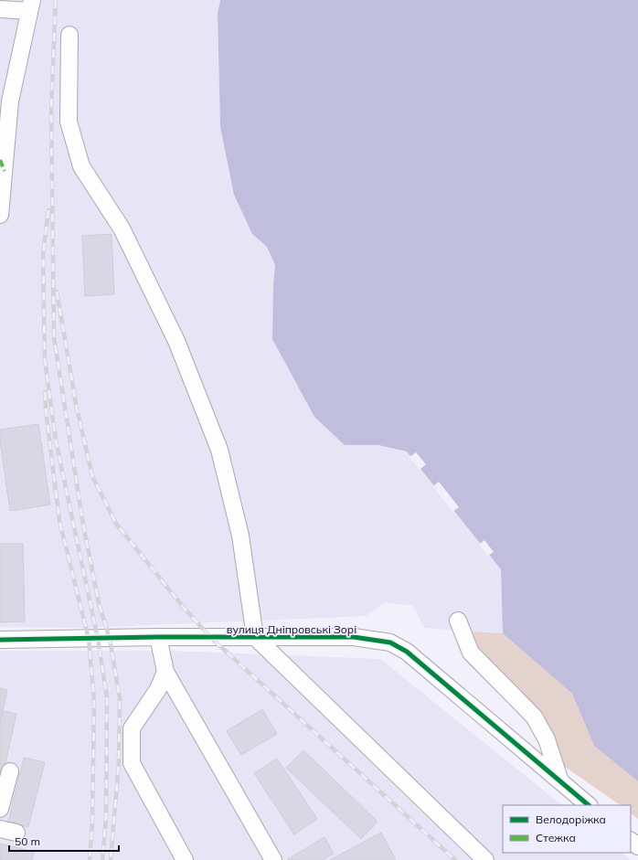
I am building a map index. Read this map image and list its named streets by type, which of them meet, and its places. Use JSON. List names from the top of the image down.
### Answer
{
  "streets": {
    "street": ["вулиця Дніпровські Зорі"]
  },
  "legend": ["Велодоріжка", "Стежка"],
  "scale_bar": "50 m"
}
